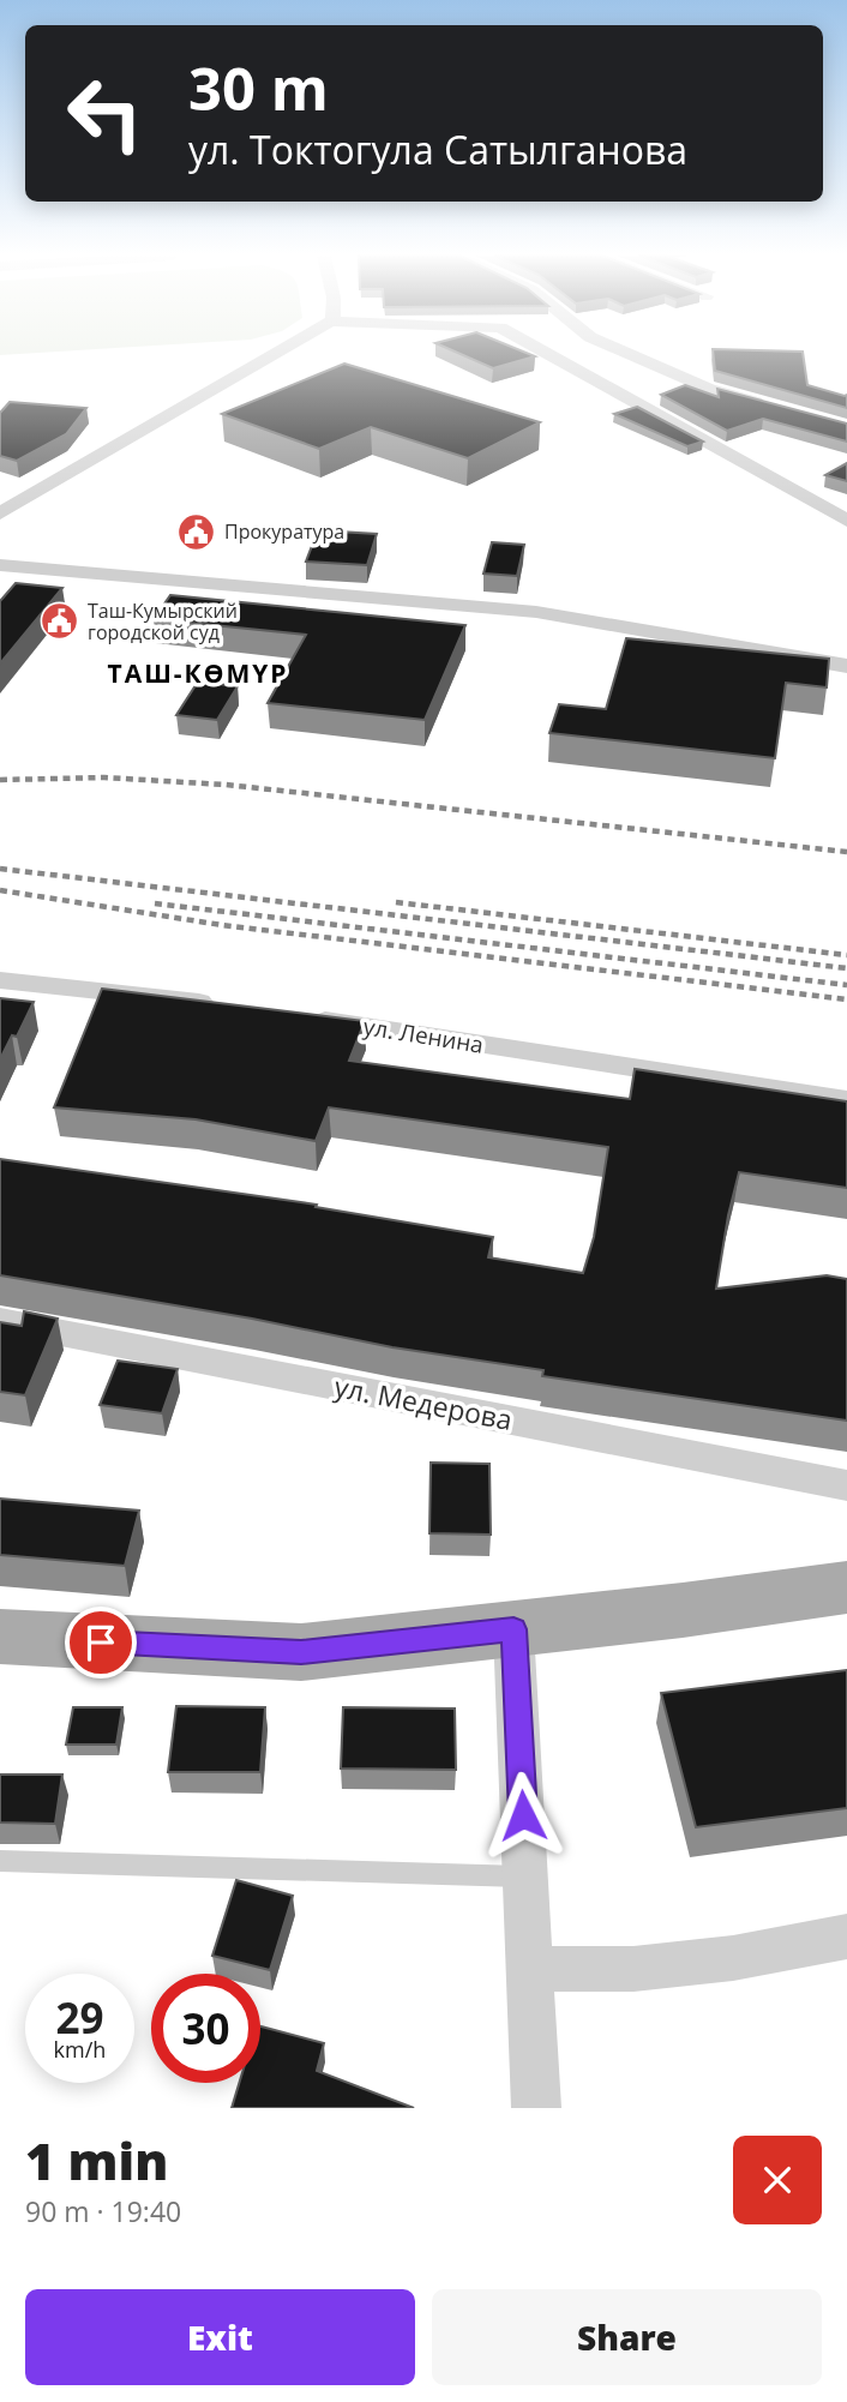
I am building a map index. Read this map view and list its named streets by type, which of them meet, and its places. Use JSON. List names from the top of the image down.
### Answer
{
  "streets": {
    "street": ["ул. Ленина", "ул. Медерова"]
  },
  "districts": ["ТАШ-КӨМҮР"],
  "places": {
    "public building": ["Прокуратура", "Таш-Кумырский городской суд"]
  },
  "page": {
    "turn": ["30 m", "ул. Токтогула Сатылганова"],
    "speed": "29 km/h",
    "limit": "30",
    "heading": ["1 min", "90 m · 19:40"],
    "buttons": ["Exit", "Share"]
  }
}
